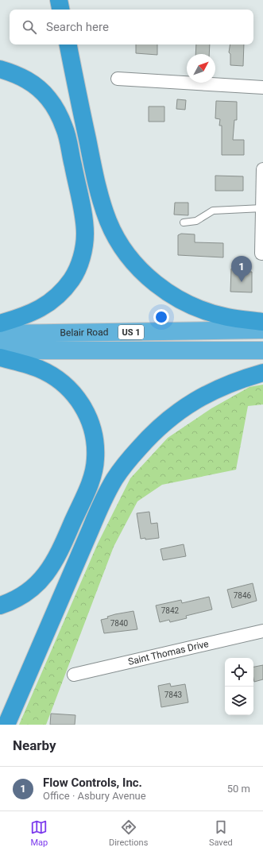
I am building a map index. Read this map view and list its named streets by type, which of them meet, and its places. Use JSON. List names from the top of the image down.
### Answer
{
  "streets": {
    "highway": ["US 1", "Belair Road"],
    "street": ["Saint Thomas Drive"]
  },
  "house_numbers": [
    "7846",
    "7842",
    "7840",
    "7843"
  ],
  "north": "top right",
  "page": {
    "search": "Search here",
    "pins": "1",
    "heading": "Nearby",
    "list": [
      {
        "mark": "1",
        "name": "Flow Controls, Inc.",
        "note": "Office · Asbury Avenue",
        "value": "50 m"
      }
    ],
    "nav": ["Map", "Directions", "Saved"]
  }
}
